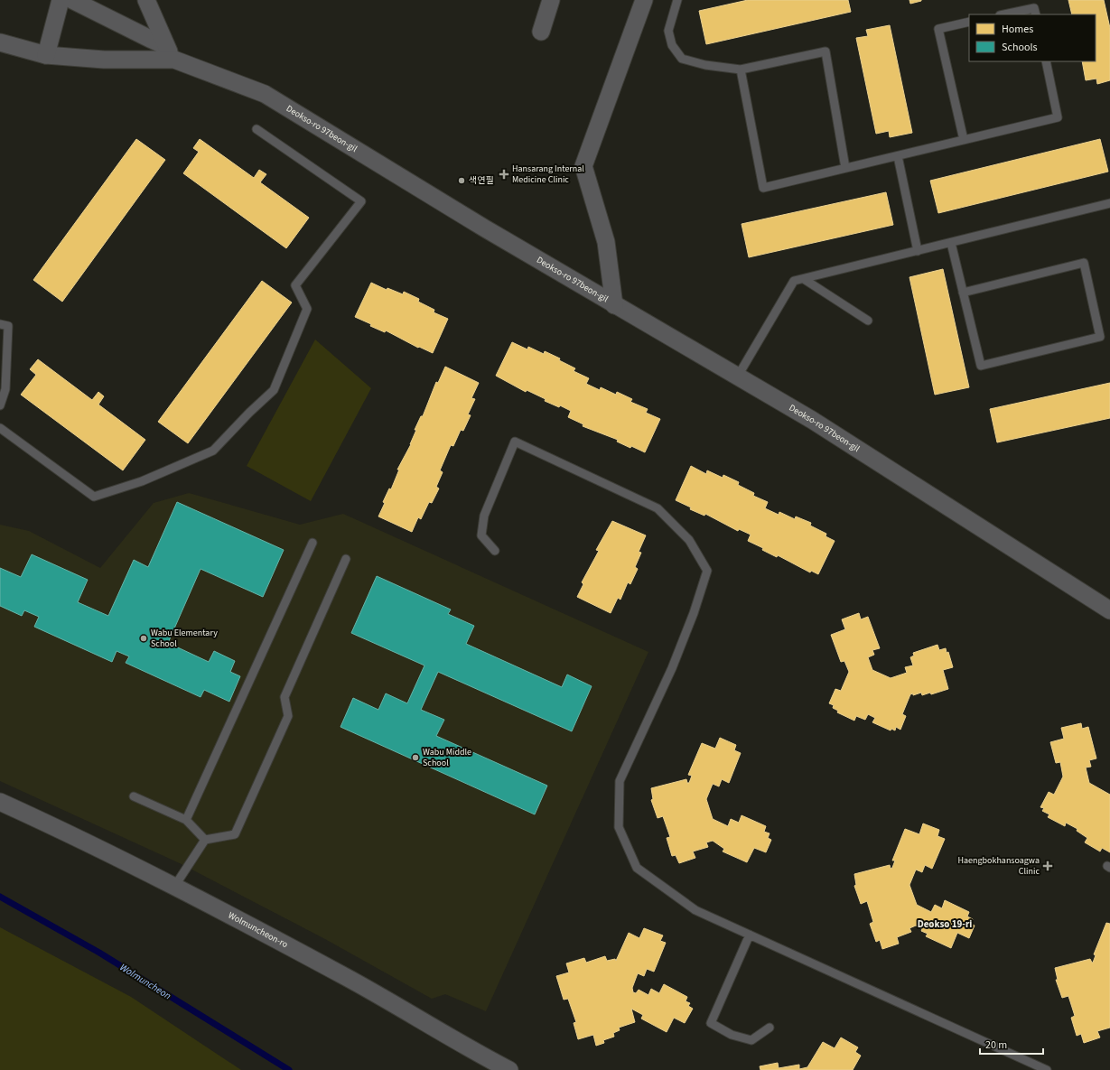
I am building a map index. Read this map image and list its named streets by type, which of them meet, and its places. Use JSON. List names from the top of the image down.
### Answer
{
  "streets": {
    "street": ["Deokso-ro 97beon-gil", "Wolmuncheon-ro"]
  },
  "districts": ["Deokso 19-ri"],
  "water": ["Wolmuncheon"],
  "places": {
    "health": ["Hansarang Internal Medicine Clinic", "Haengbokhansoagwa Clinic"],
    "other": ["색연필", "Wabu Elementary School", "Wabu Middle School"]
  },
  "legend": ["Homes", "Schools"],
  "scale_bar": "20 m"
}
